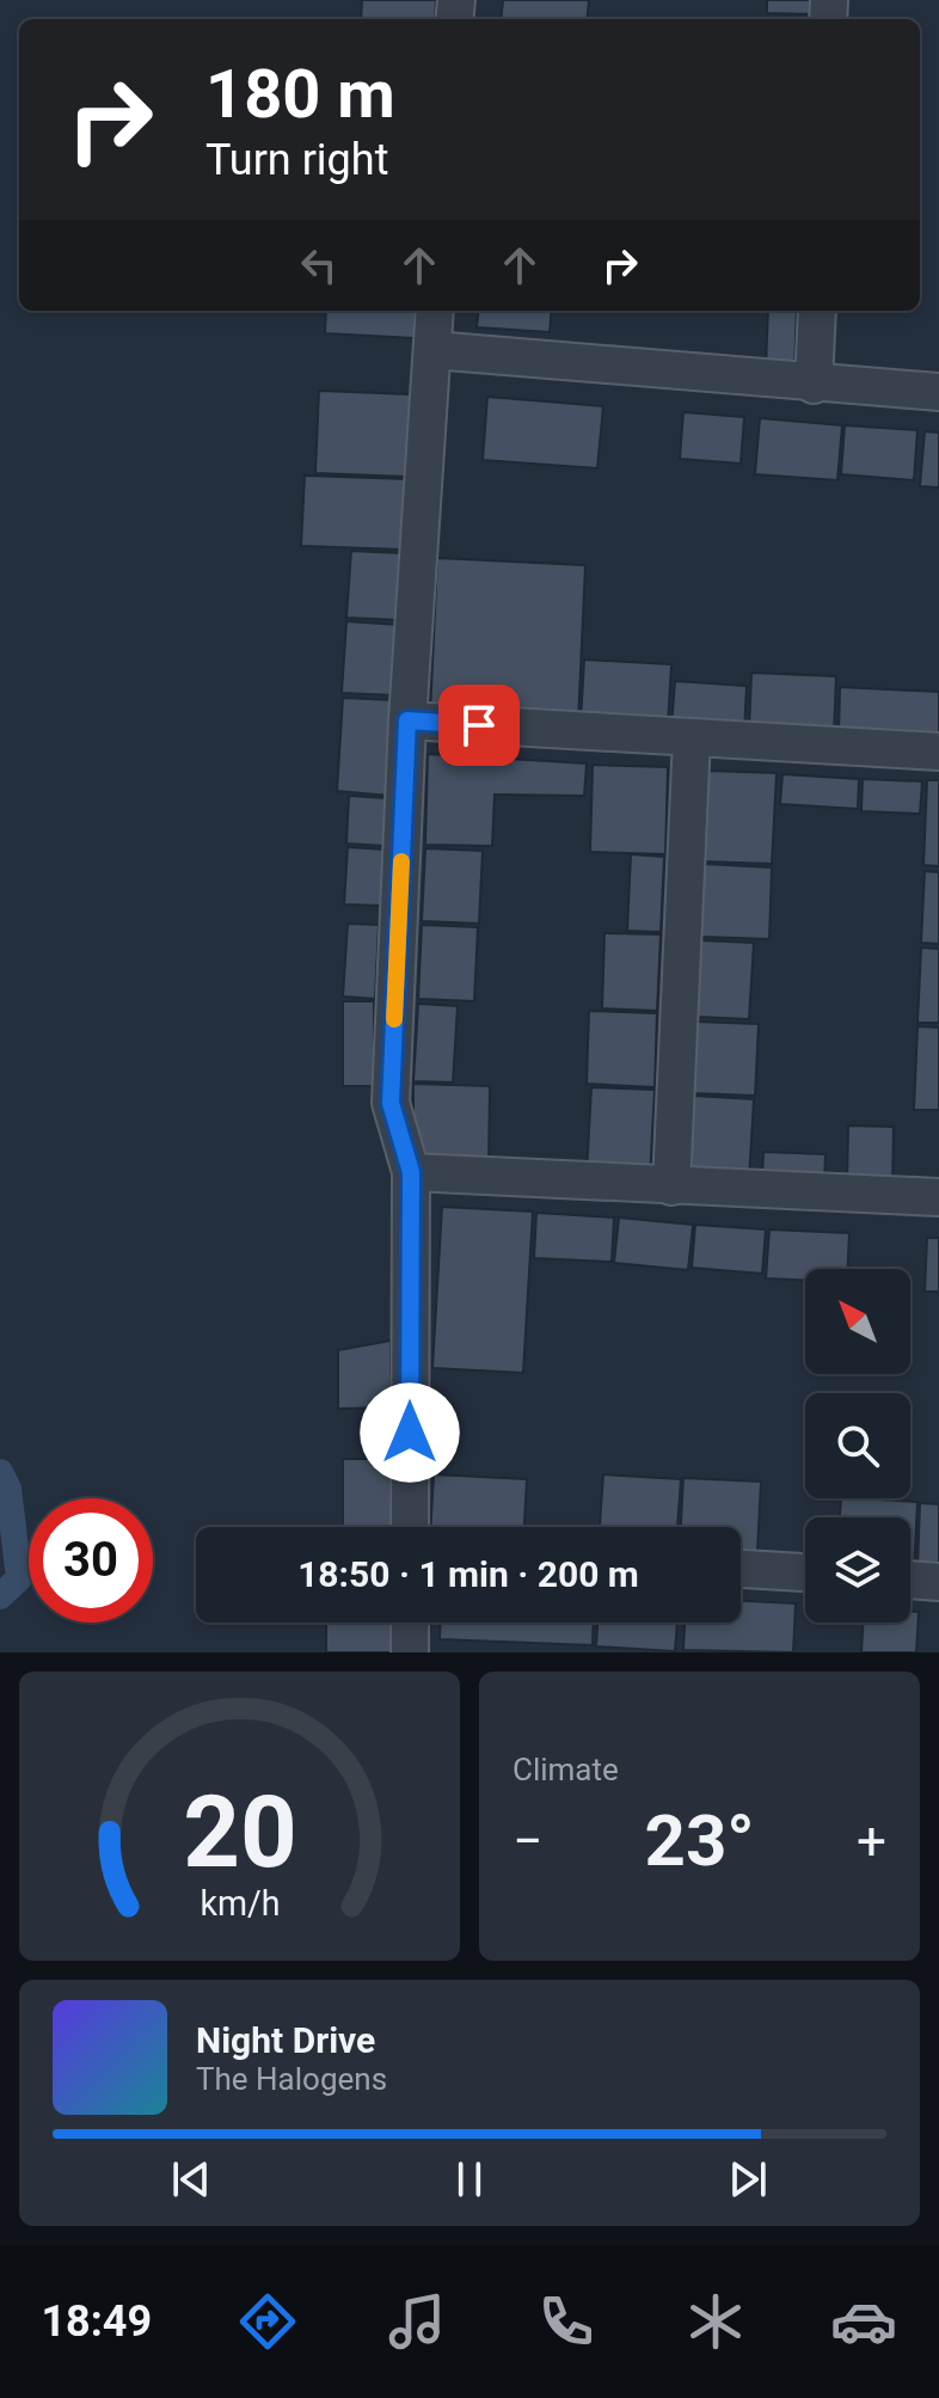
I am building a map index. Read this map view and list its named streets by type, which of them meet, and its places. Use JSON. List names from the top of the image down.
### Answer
{
  "north": "top left",
  "page": {
    "turn": ["180 m", "Turn right"],
    "limit": "30",
    "trip": "18:50 · 1 min · 200 m",
    "tile": "Climate",
    "heat": ["−", "23°", "+"],
    "song": ["Night Drive", "The Halogens"],
    "tabs": "18:49",
    "gauge": ["20", "km/h"]
  }
}
